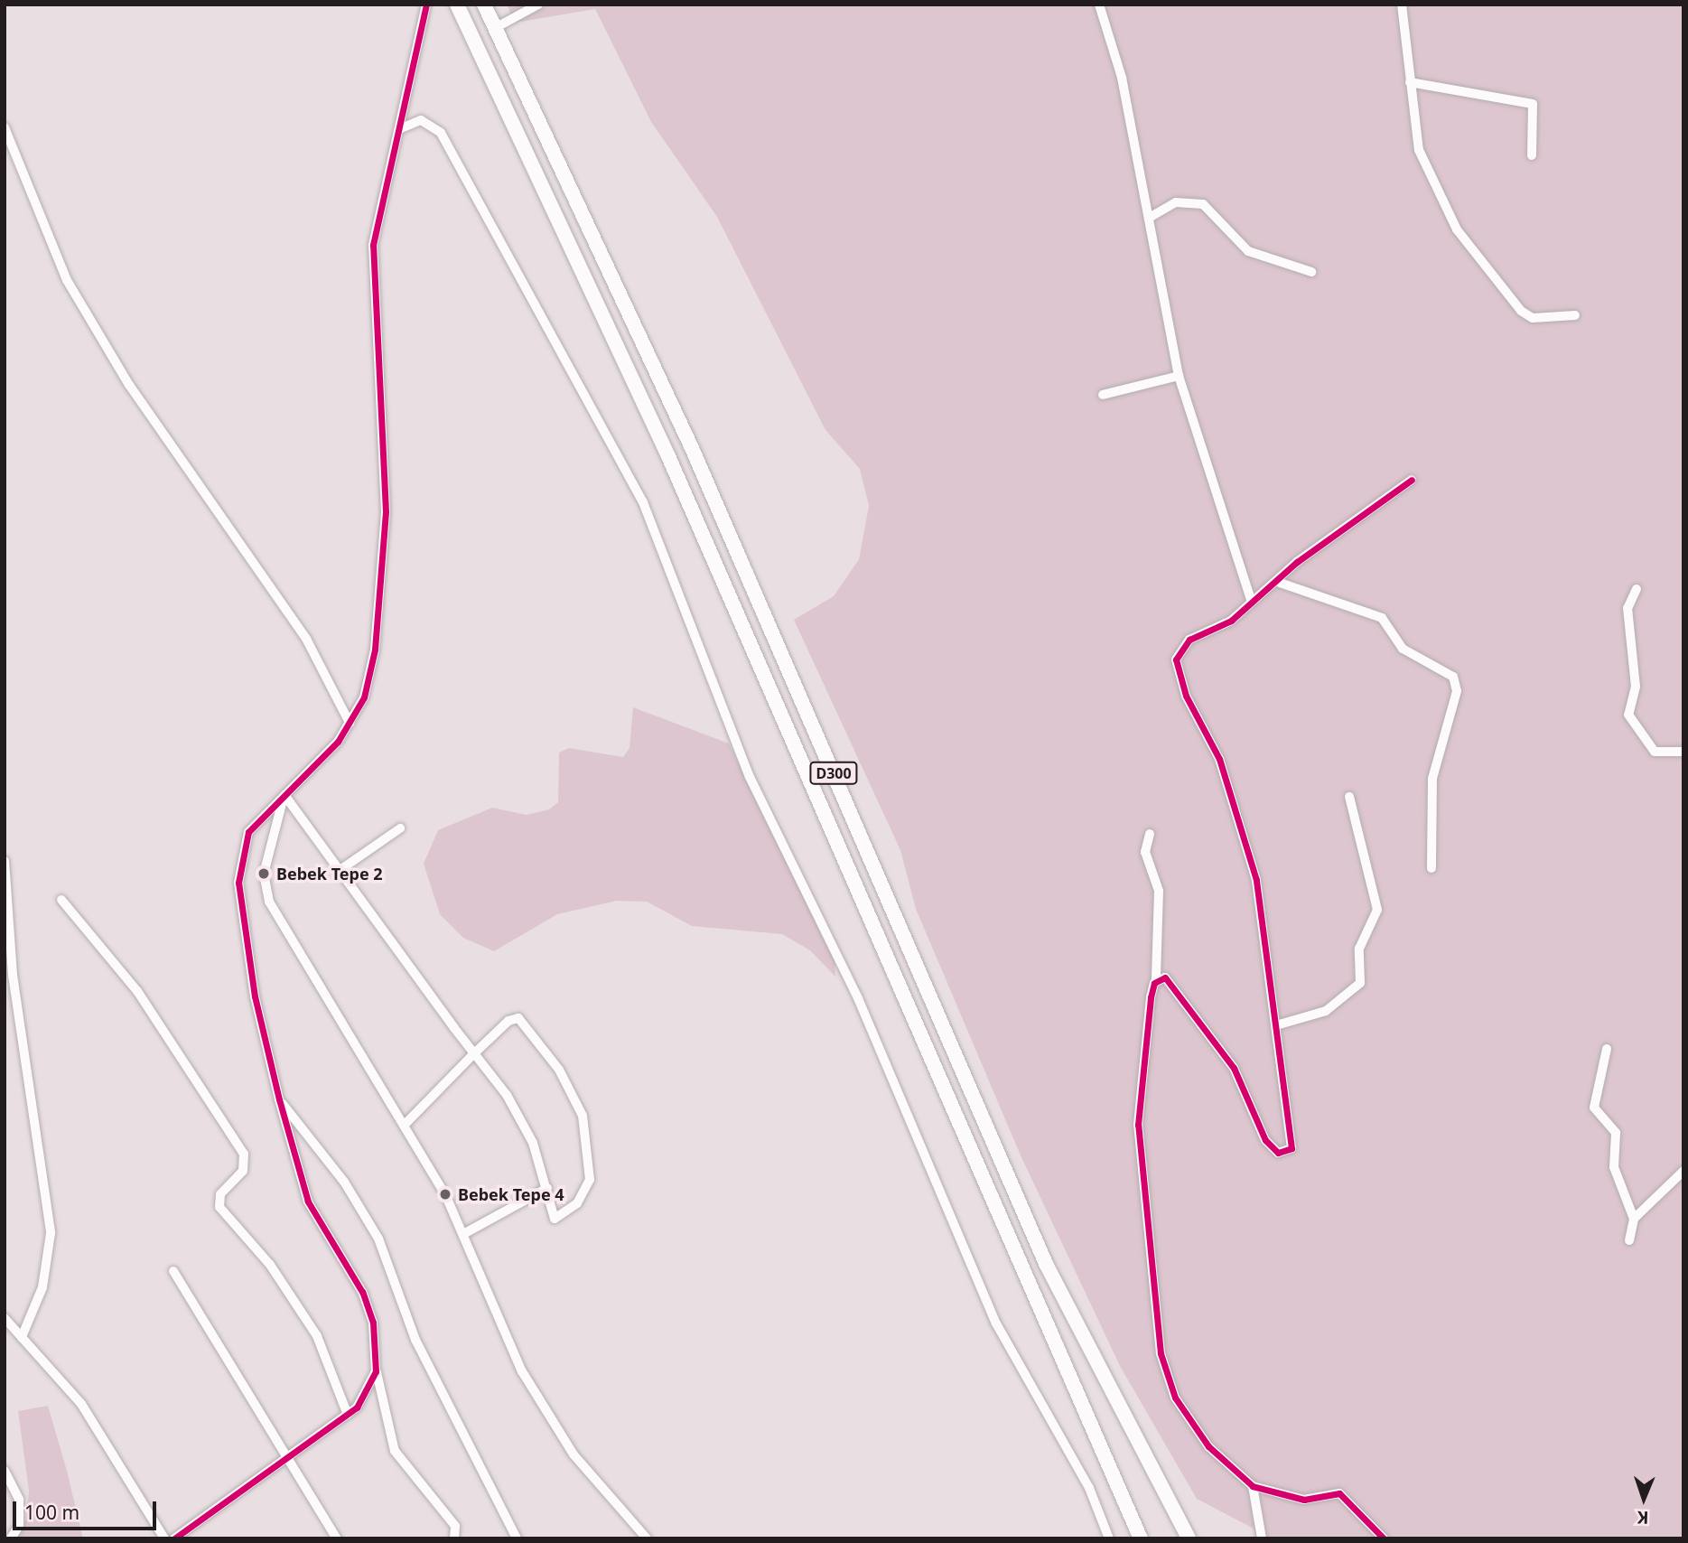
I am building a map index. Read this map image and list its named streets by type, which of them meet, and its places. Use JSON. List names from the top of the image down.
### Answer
{
  "streets": {
    "highway": ["D300"]
  },
  "places": ["Bebek Tepe 2", "Bebek Tepe 4"],
  "scale_bar": "100 m",
  "north": "bottom"
}
